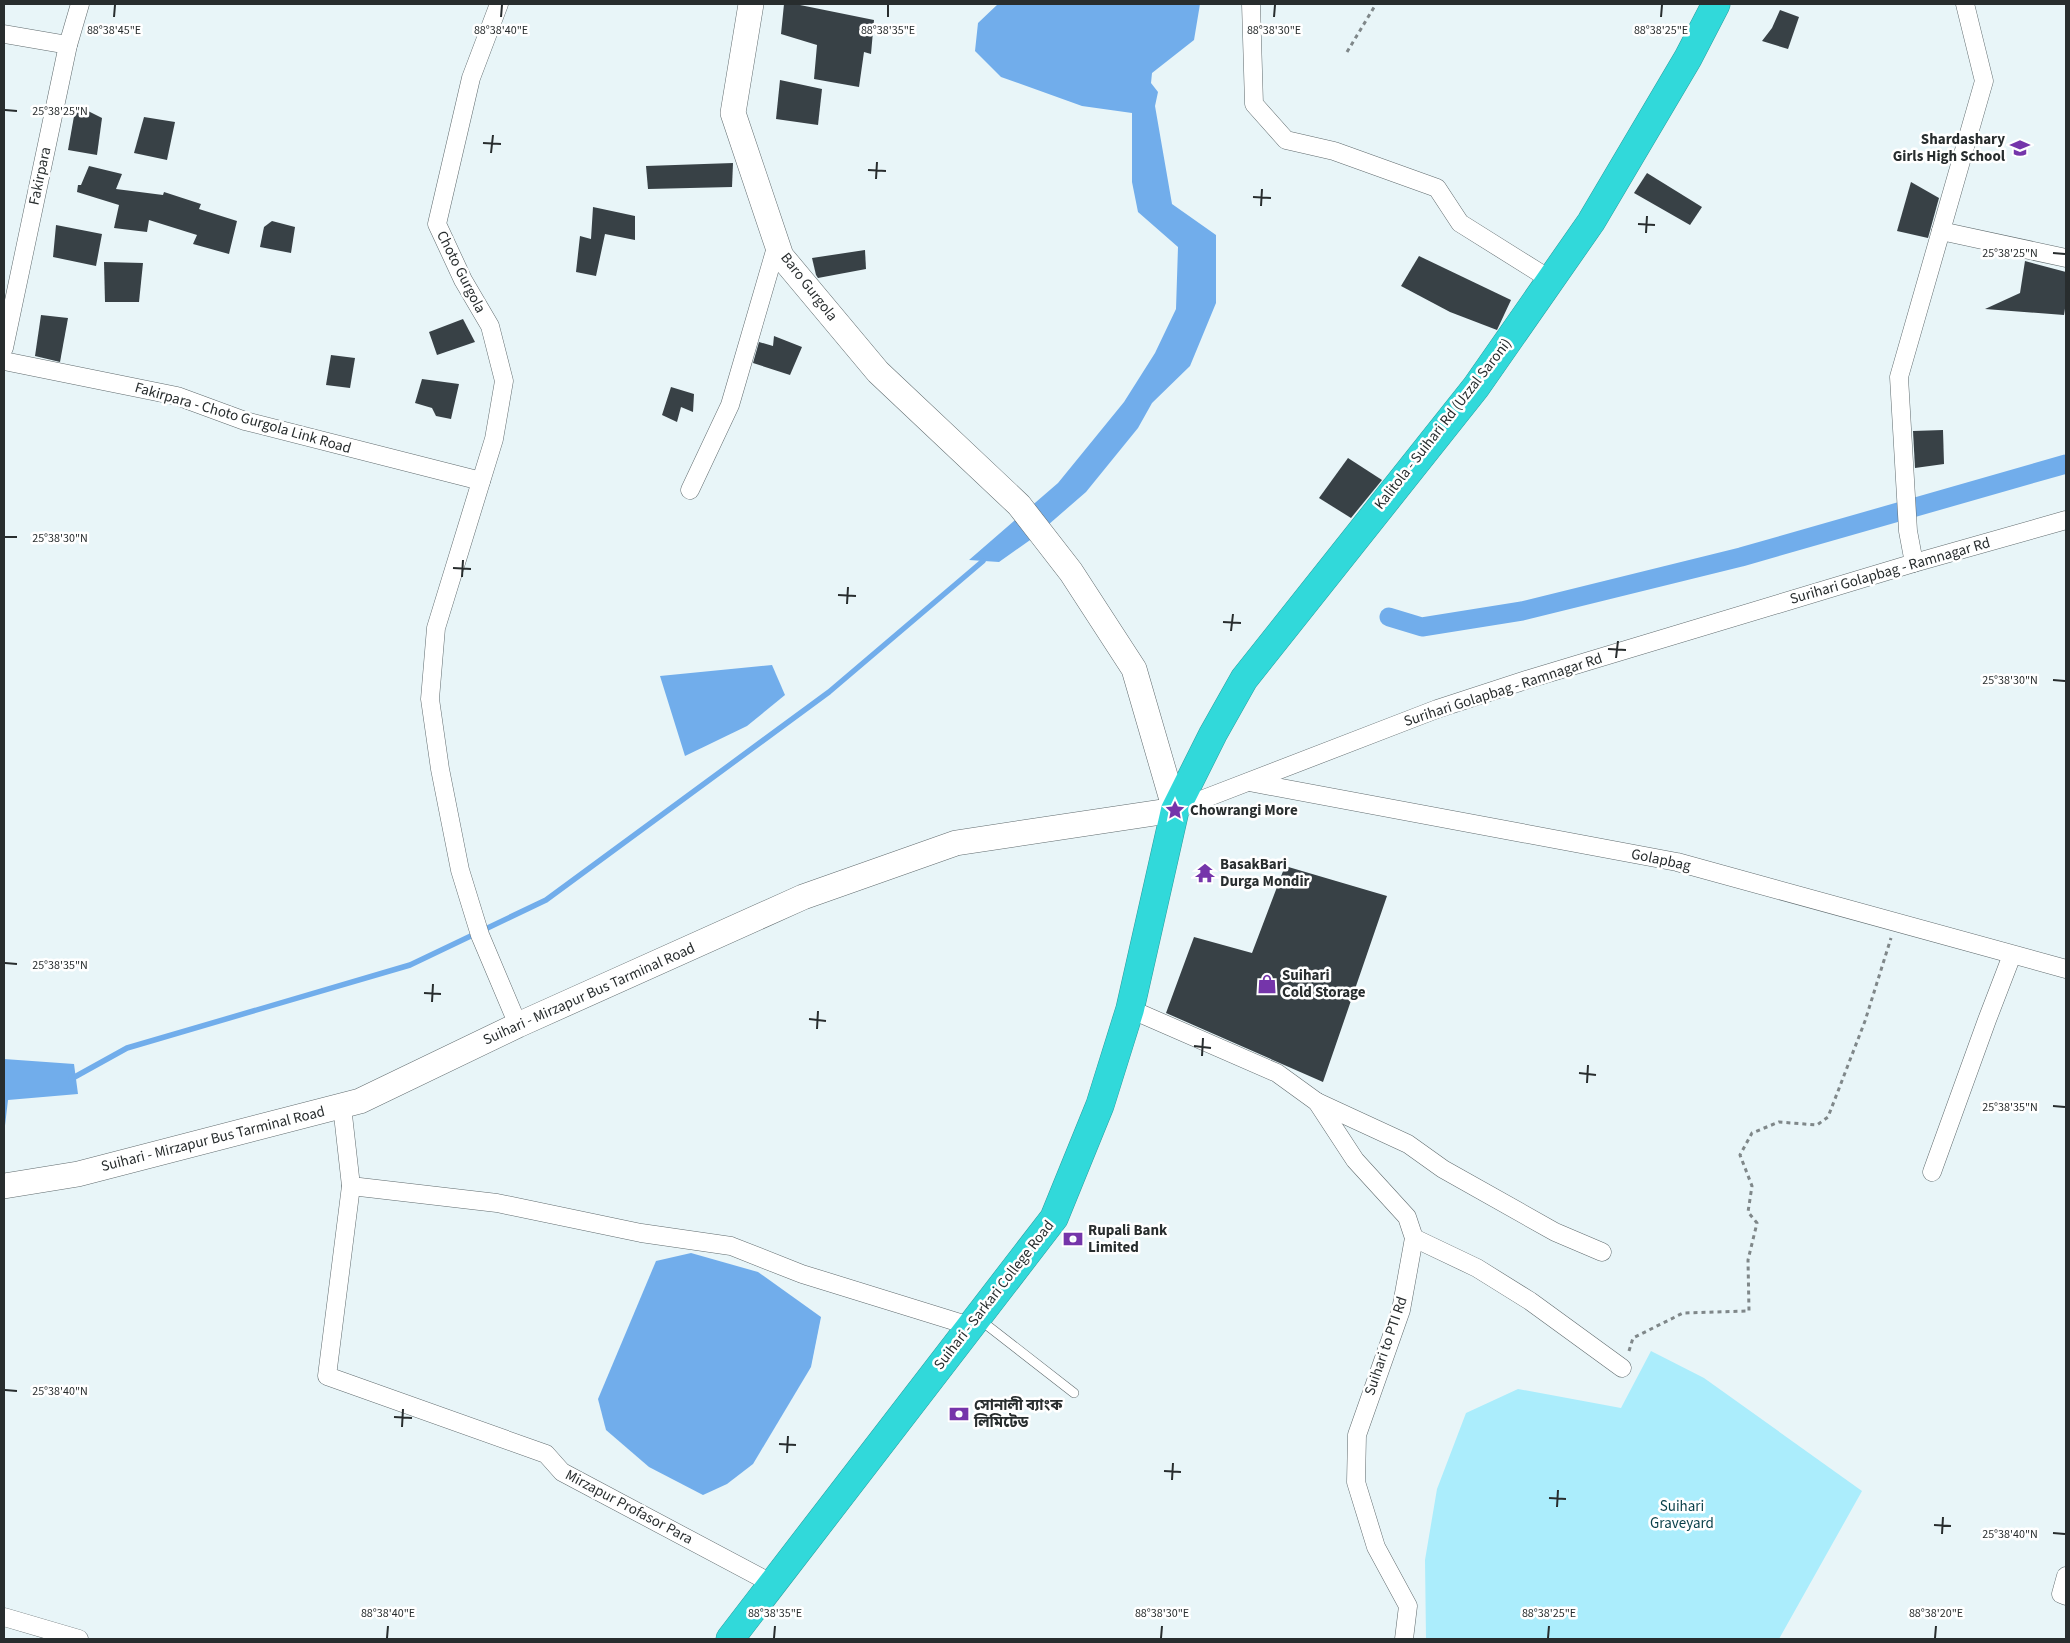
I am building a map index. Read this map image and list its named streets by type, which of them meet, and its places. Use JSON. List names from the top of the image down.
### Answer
{
  "streets": {
    "highway": ["Kalitola - Suihari Rd (Uzzal Saroni)", "Suihari - Sarkari College Road"],
    "street": [
      "Fakirpara",
      "Choto Gurgola",
      "Baro Gurgola",
      "Fakirpara - Choto Gurgola Link Road",
      "Surihari Golapbag - Ramnagar Rd",
      "Golapbag",
      "Suihari - Mirzapur Bus Tarminal Road",
      "Suihari to PTI Rd",
      "Mirzapur Profasor Para"
    ]
  },
  "crossings": [
    ["Choto Gurgola", "Fakirpara - Choto Gurgola Link Road"],
    ["Choto Gurgola", "Suihari - Mirzapur Bus Tarminal Road"],
    ["Baro Gurgola", "Kalitola - Suihari Rd (Uzzal Saroni)"],
    ["Baro Gurgola", "Surihari Golapbag - Ramnagar Rd"],
    ["Baro Gurgola", "Suihari - Mirzapur Bus Tarminal Road"],
    ["Baro Gurgola", "Suihari - Sarkari College Road"],
    ["Kalitola - Suihari Rd (Uzzal Saroni)", "Surihari Golapbag - Ramnagar Rd"],
    ["Kalitola - Suihari Rd (Uzzal Saroni)", "Suihari - Mirzapur Bus Tarminal Road"],
    ["Kalitola - Suihari Rd (Uzzal Saroni)", "Suihari - Sarkari College Road"],
    ["Surihari Golapbag - Ramnagar Rd", "Golapbag"],
    ["Surihari Golapbag - Ramnagar Rd", "Suihari - Mirzapur Bus Tarminal Road"],
    ["Surihari Golapbag - Ramnagar Rd", "Suihari - Sarkari College Road"],
    ["Suihari - Mirzapur Bus Tarminal Road", "Suihari - Sarkari College Road"],
    ["Suihari - Mirzapur Bus Tarminal Road", "Mirzapur Profasor Para"],
    ["Suihari - Sarkari College Road", "Mirzapur Profasor Para"]
  ],
  "parks": ["Suihari Graveyard"],
  "places": {
    "school or university": ["Shardashary Girls High School"],
    "place": ["Chowrangi More"],
    "temple": ["BasakBari Durga Mondir"],
    "shop": ["Suihari Cold Storage"],
    "bank": ["Rupali Bank Limited", "সোনালী ব্যাংক লিমিটেড"]
  },
  "coordinates": [
    "88°38'45\"E",
    "88°38'40\"E",
    "88°38'35\"E",
    "88°38'30\"E",
    "88°38'25\"E",
    "25°38'25\"N",
    "25°38'30\"N",
    "25°38'35\"N",
    "25°38'40\"N",
    "88°38'20\"E"
  ]
}
